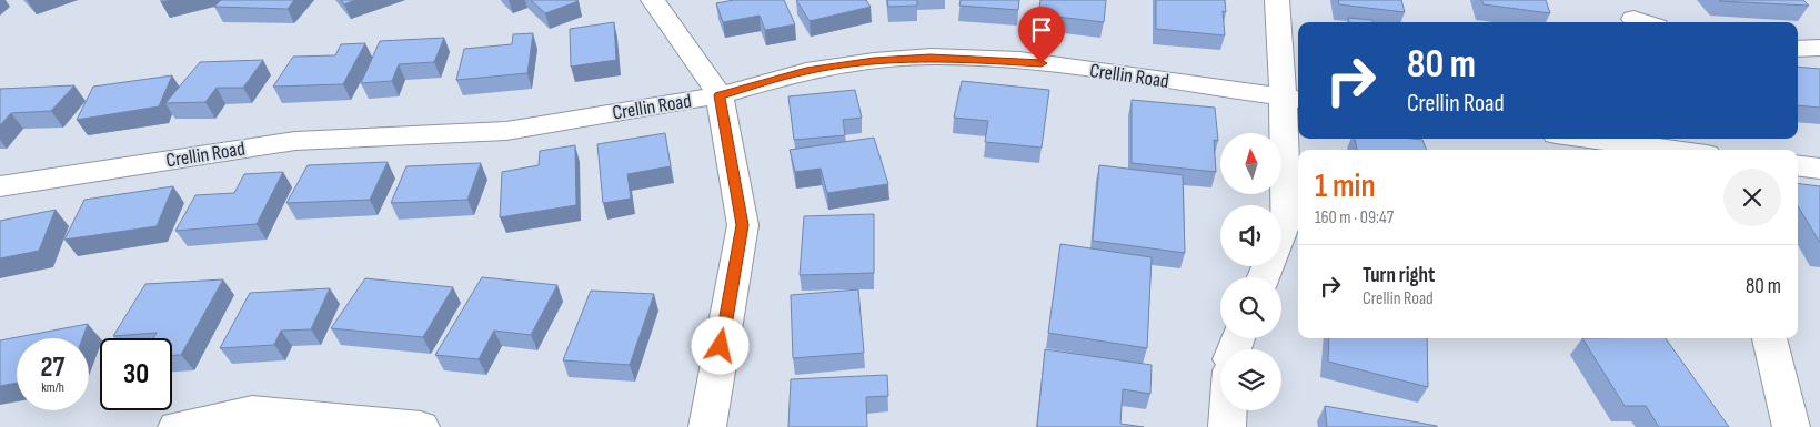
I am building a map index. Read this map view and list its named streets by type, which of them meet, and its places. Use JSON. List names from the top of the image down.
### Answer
{
  "streets": {
    "street": ["Crellin Road"]
  },
  "north": "top",
  "page": {
    "turn": ["80 m", "Crellin Road"],
    "heading": ["1 min", "160 m · 09:47"],
    "list": [
      {
        "name": "Turn right",
        "note": "Crellin Road",
        "value": "80 m"
      }
    ],
    "speed": "27 km/h",
    "limit": "30"
  }
}
